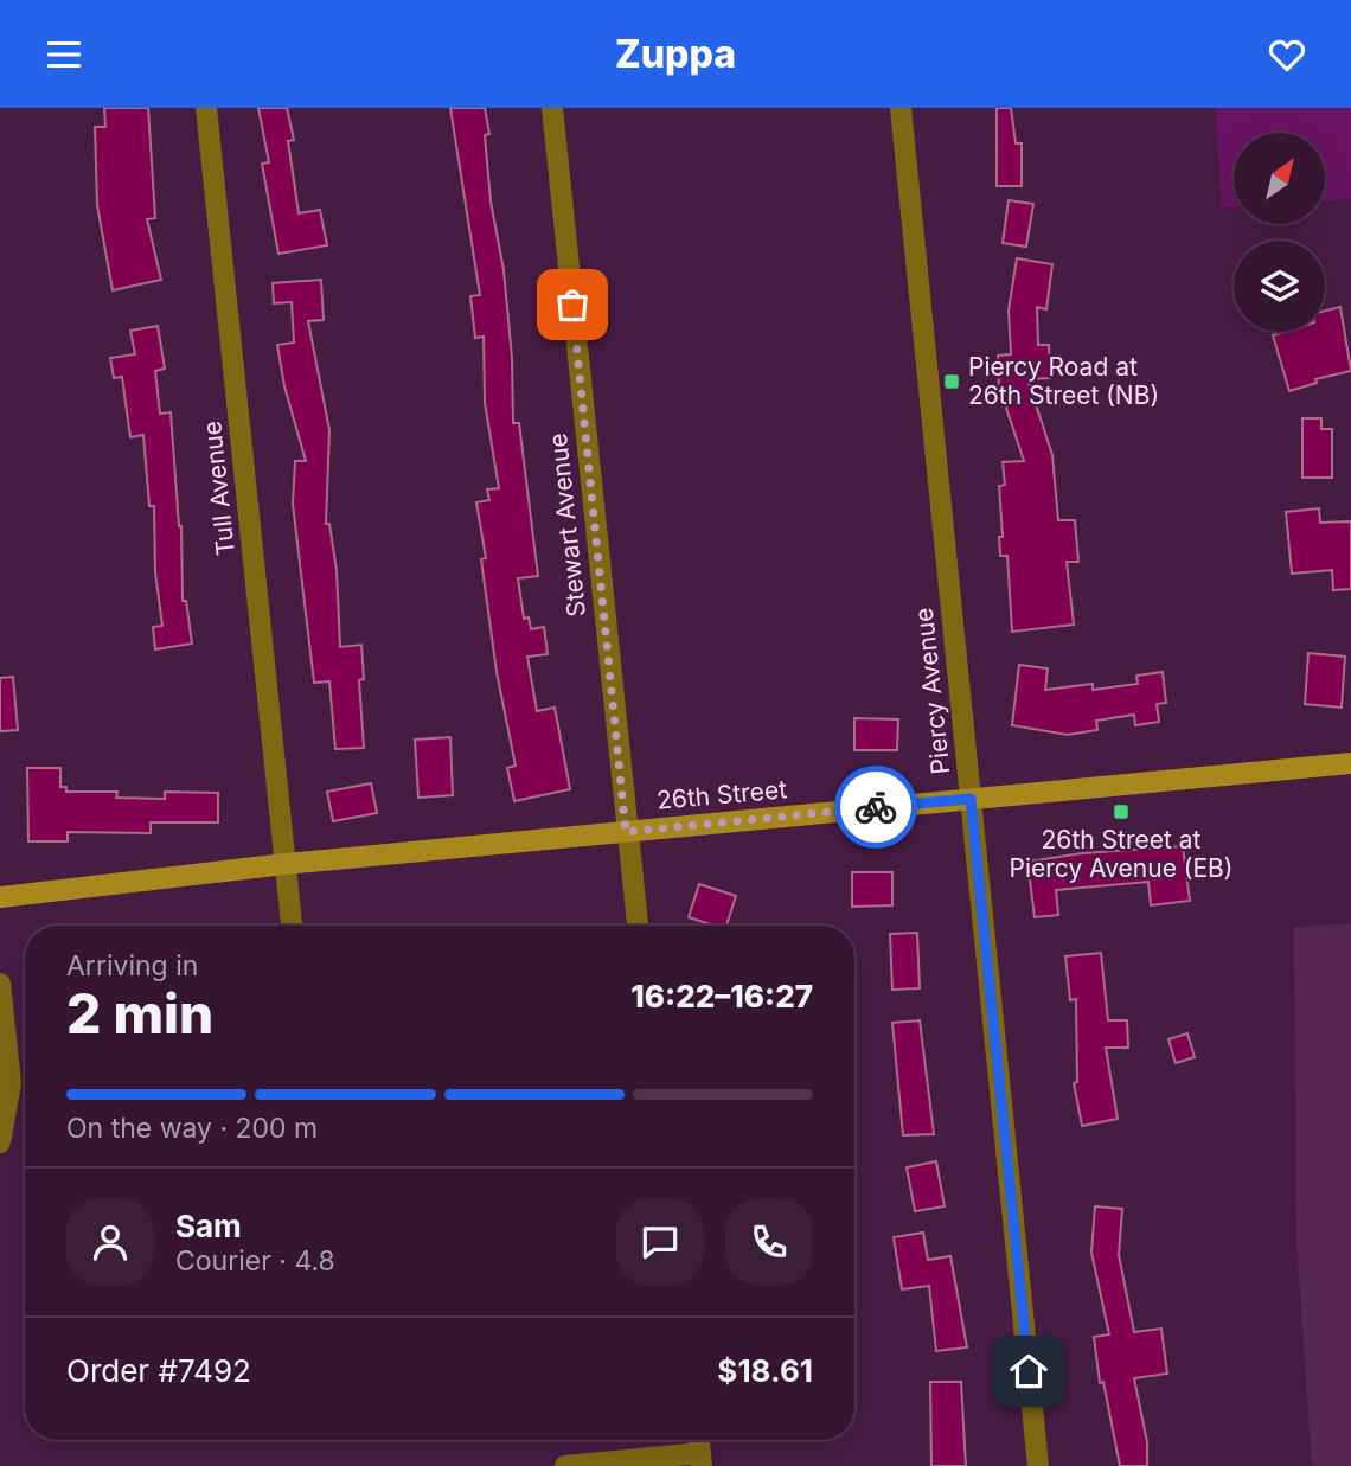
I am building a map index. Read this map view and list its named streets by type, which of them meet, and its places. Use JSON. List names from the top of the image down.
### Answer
{
  "streets": {
    "street": [
      "Tull Avenue",
      "Stewart Avenue",
      "Piercy Avenue",
      "26th Street"
    ]
  },
  "crossings": [
    ["Tull Avenue", "26th Street"],
    ["Stewart Avenue", "26th Street"],
    ["Piercy Avenue", "26th Street"]
  ],
  "places": {
    "transit": ["Piercy Road at 26th Street (NB)", "26th Street at Piercy Avenue (EB)"]
  },
  "north": "top right",
  "page": {
    "header": "Zuppa",
    "heading": ["2 min", "Arriving in", "16:22–16:27"],
    "panel": [
      "Sam",
      "Courier · 4.8",
      "Order #7492",
      "$18.61"
    ],
    "bar": "On the way · 200 m"
  }
}
